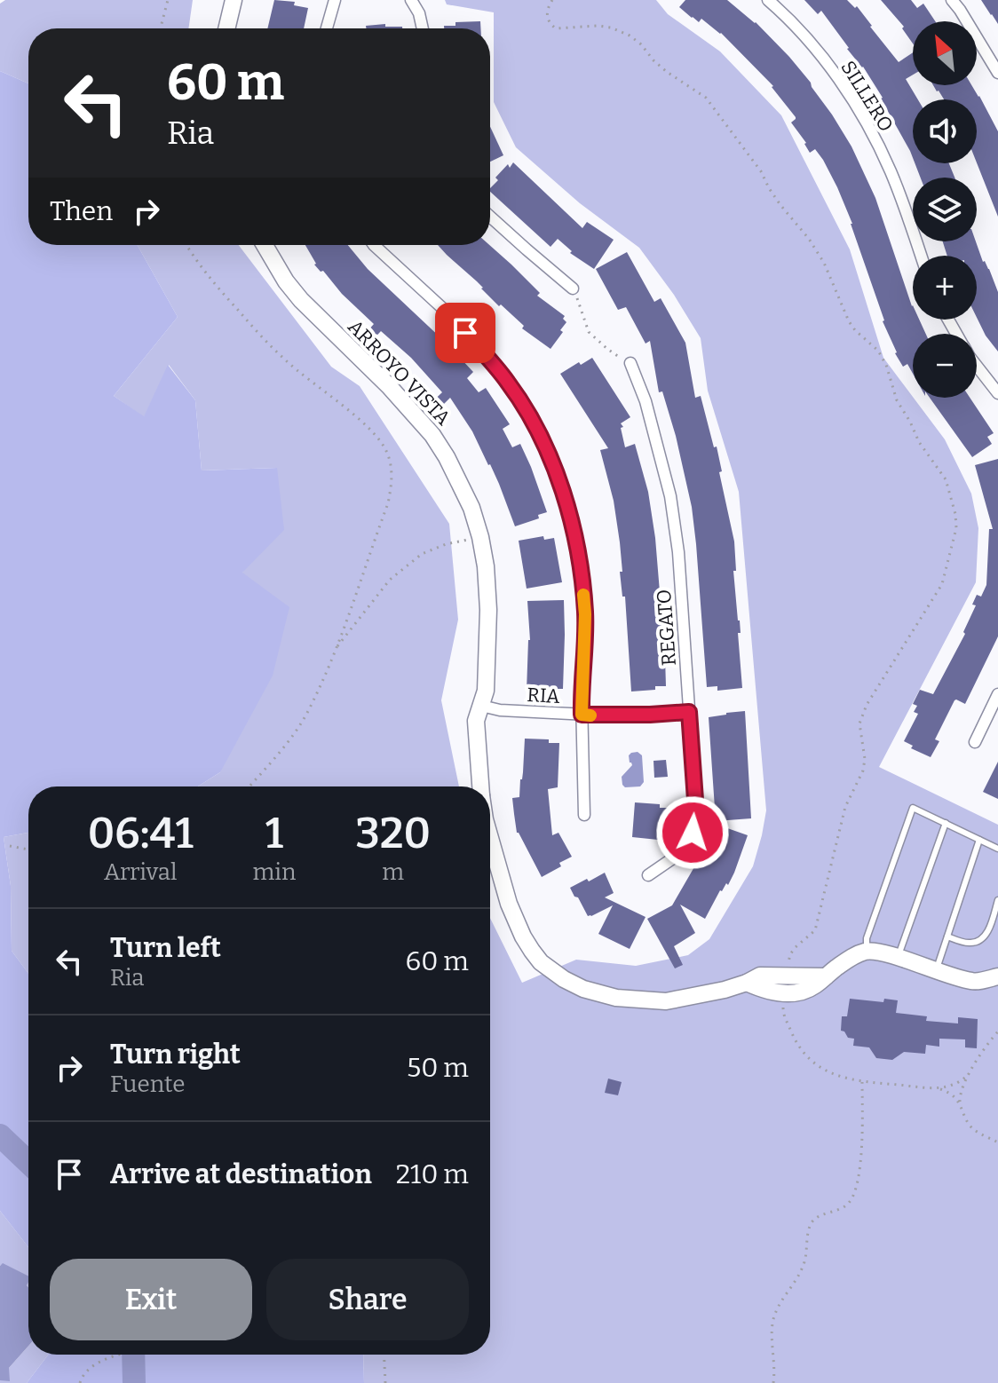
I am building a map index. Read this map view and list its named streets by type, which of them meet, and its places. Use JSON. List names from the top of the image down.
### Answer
{
  "streets": {
    "street": [
      "SILLERO",
      "ARROYO VISTA",
      "REGATO",
      "RIA"
    ]
  },
  "crossings": [
    ["ARROYO VISTA", "RIA"],
    ["REGATO", "RIA"]
  ],
  "north": "top left",
  "page": {
    "map_buttons": ["+", "−"],
    "turn": ["60 m", "Ria"],
    "then": "Then",
    "eta": [
      "06:41",
      "Arrival",
      "1",
      "min",
      "320",
      "m"
    ],
    "list": [
      {
        "name": "Turn left",
        "note": "Ria",
        "value": "60 m"
      },
      {
        "name": "Turn right",
        "note": "Fuente",
        "value": "50 m"
      },
      {
        "name": "Arrive at destination",
        "value": "210 m"
      }
    ],
    "buttons": ["Exit", "Share"]
  }
}
